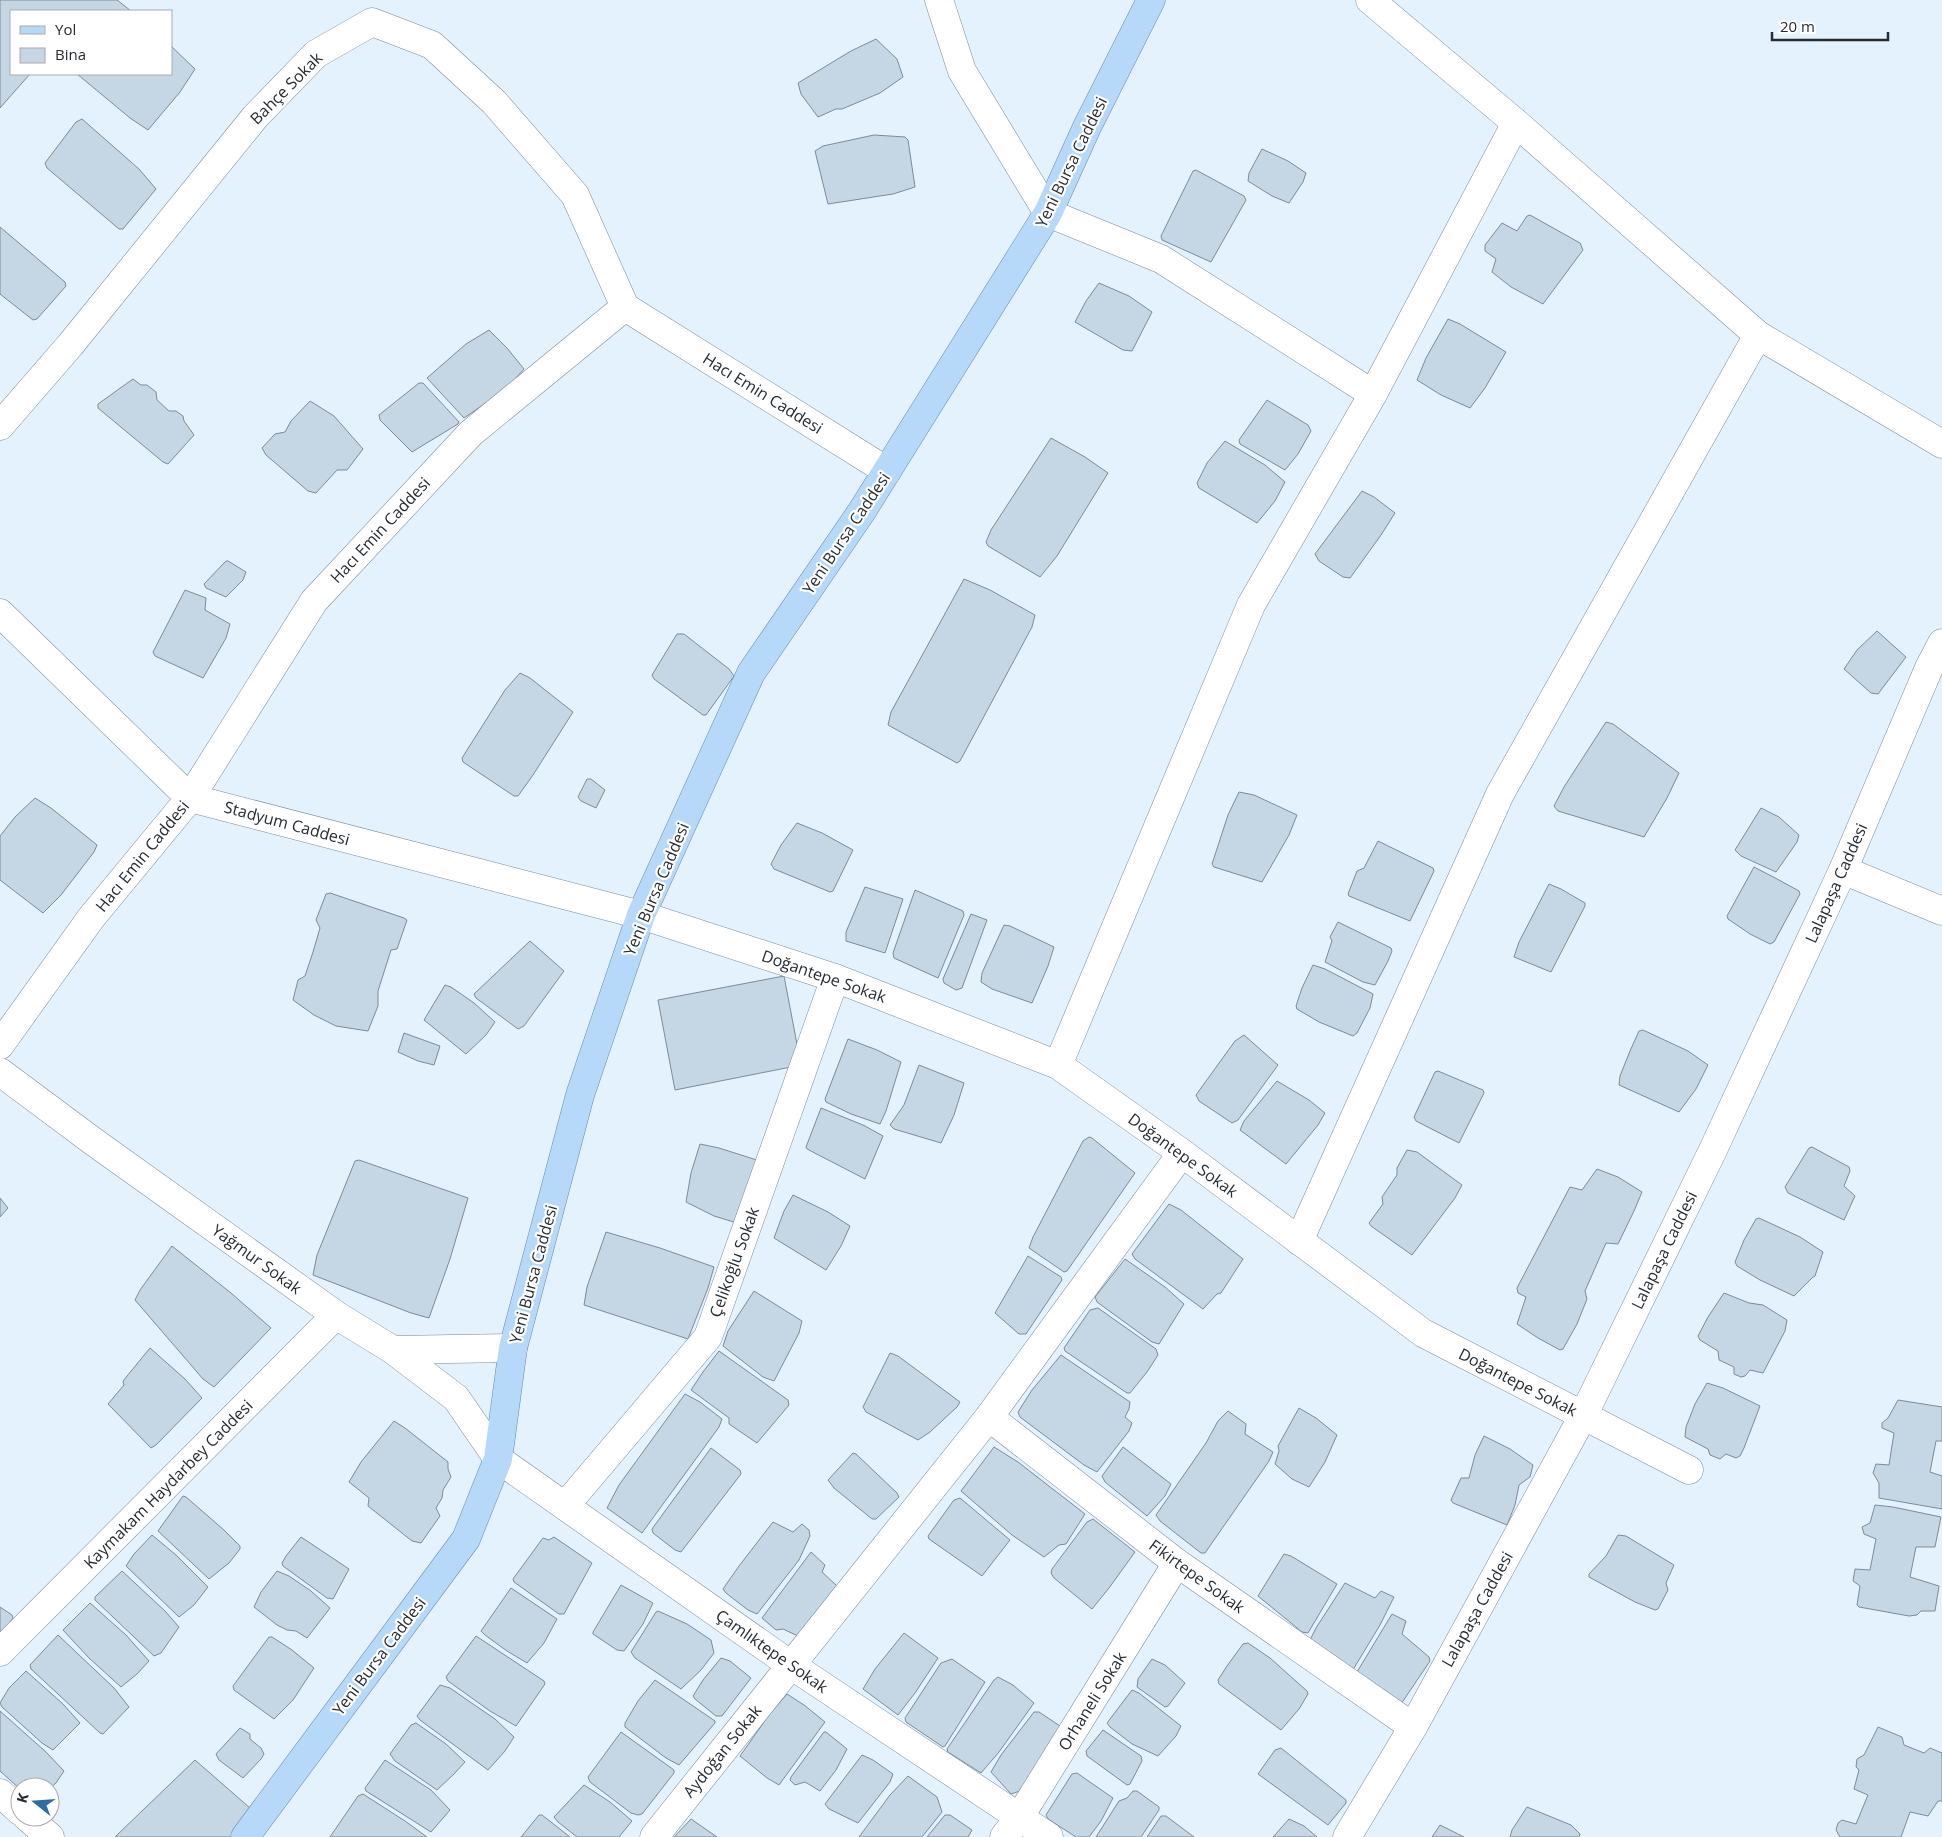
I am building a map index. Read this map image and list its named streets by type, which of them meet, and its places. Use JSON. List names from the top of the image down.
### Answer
{
  "streets": {
    "main road": ["Yeni Bursa Caddesi"],
    "street": [
      "Bahçe Sokak",
      "Hacı Emin Caddesi",
      "Stadyum Caddesi",
      "Lalapaşa Caddesi",
      "Doğantepe Sokak",
      "Yağmur Sokak",
      "Çelikoğlu Sokak",
      "Kaymakam Haydarbey Caddesi",
      "Fikirtepe Sokak",
      "Çamlıktepe Sokak",
      "Orhaneli Sokak",
      "Aydoğan Sokak"
    ]
  },
  "crossings": [
    ["Bahçe Sokak", "Hacı Emin Caddesi"],
    ["Yeni Bursa Caddesi", "Hacı Emin Caddesi"],
    ["Yeni Bursa Caddesi", "Stadyum Caddesi"],
    ["Yeni Bursa Caddesi", "Doğantepe Sokak"],
    ["Yeni Bursa Caddesi", "Yağmur Sokak"],
    ["Yeni Bursa Caddesi", "Çamlıktepe Sokak"],
    ["Hacı Emin Caddesi", "Stadyum Caddesi"],
    ["Stadyum Caddesi", "Doğantepe Sokak"],
    ["Lalapaşa Caddesi", "Doğantepe Sokak"],
    ["Lalapaşa Caddesi", "Fikirtepe Sokak"],
    ["Doğantepe Sokak", "Çelikoğlu Sokak"],
    ["Doğantepe Sokak", "Aydoğan Sokak"],
    ["Yağmur Sokak", "Kaymakam Haydarbey Caddesi"],
    ["Yağmur Sokak", "Çamlıktepe Sokak"],
    ["Çelikoğlu Sokak", "Çamlıktepe Sokak"],
    ["Fikirtepe Sokak", "Orhaneli Sokak"],
    ["Fikirtepe Sokak", "Aydoğan Sokak"],
    ["Çamlıktepe Sokak", "Orhaneli Sokak"],
    ["Çamlıktepe Sokak", "Aydoğan Sokak"]
  ],
  "legend": ["Yol", "Bina"],
  "scale_bar": "20 m",
  "north": "left"
}
